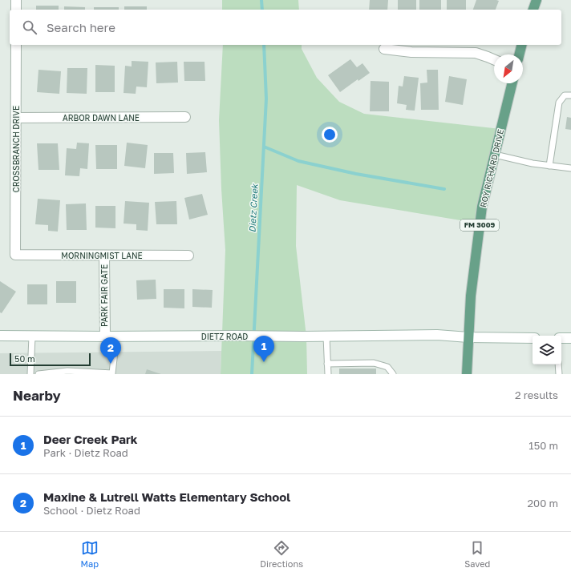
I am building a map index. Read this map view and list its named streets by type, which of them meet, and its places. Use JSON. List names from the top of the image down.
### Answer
{
  "streets": {
    "main road": ["ROY RICHARD DRIVE", "FM 3009"],
    "street": [
      "ARBOR DAWN LANE",
      "CROSSBRANCH DRIVE",
      "MORNINGMIST LANE",
      "PARK FAIR GATE",
      "DIETZ ROAD"
    ]
  },
  "crossings": [
    ["ARBOR DAWN LANE", "CROSSBRANCH DRIVE"],
    ["CROSSBRANCH DRIVE", "MORNINGMIST LANE"],
    ["ROY RICHARD DRIVE", "DIETZ ROAD"],
    ["MORNINGMIST LANE", "PARK FAIR GATE"],
    ["PARK FAIR GATE", "DIETZ ROAD"]
  ],
  "water": ["Dietz Creek"],
  "scale_bar": "50 m",
  "north": "bottom left",
  "page": {
    "search": "Search here",
    "pins": ["1", "2"],
    "scale": "50 m",
    "heading": ["Nearby", "2 results"],
    "list": [
      {
        "mark": "1",
        "name": "Deer Creek Park",
        "note": "Park · Dietz Road",
        "value": "150 m"
      },
      {
        "mark": "2",
        "name": "Maxine & Lutrell Watts Elementary School",
        "note": "School · Dietz Road",
        "value": "200 m"
      }
    ],
    "nav": ["Map", "Directions", "Saved"]
  }
}
